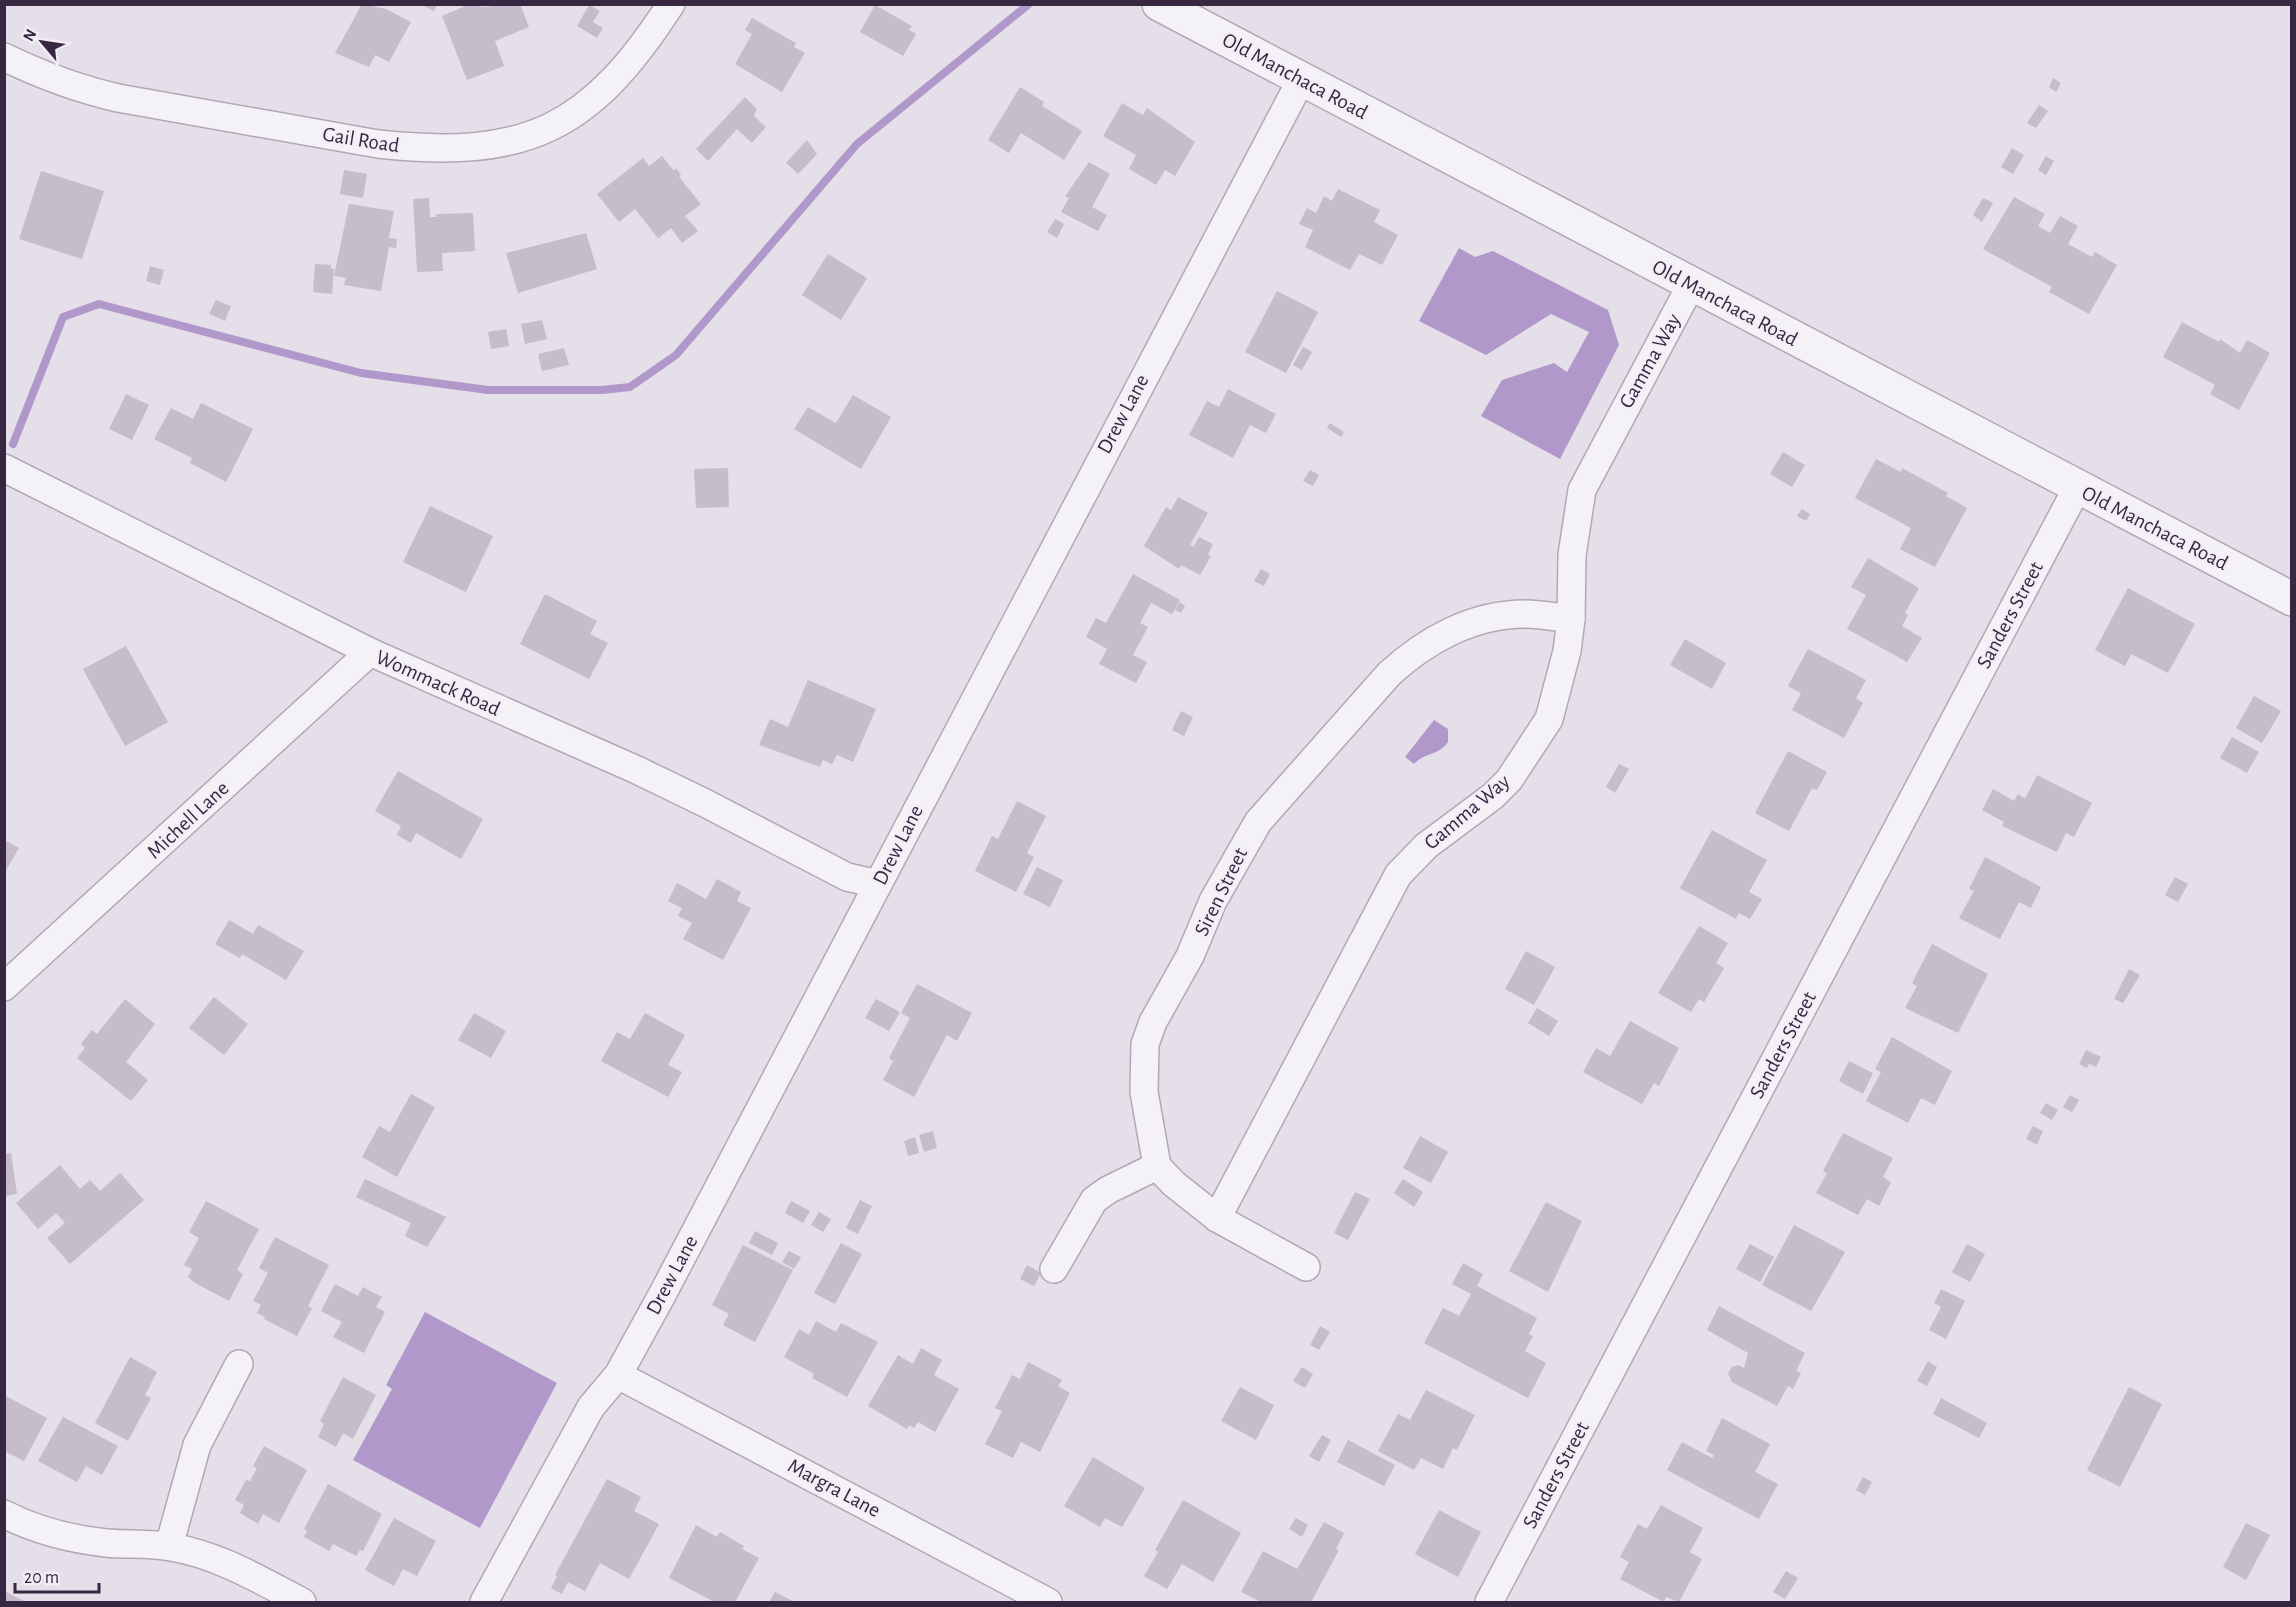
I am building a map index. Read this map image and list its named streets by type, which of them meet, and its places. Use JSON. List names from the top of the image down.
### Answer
{
  "streets": {
    "street": [
      "Old Manchaca Road",
      "Gail Road",
      "Gamma Way",
      "Drew Lane",
      "Sanders Street",
      "Wommack Road",
      "Michell Lane",
      "Siren Street",
      "Margra Lane"
    ]
  },
  "crossings": [
    ["Old Manchaca Road", "Gamma Way"],
    ["Old Manchaca Road", "Drew Lane"],
    ["Old Manchaca Road", "Sanders Street"],
    ["Gamma Way", "Siren Street"],
    ["Drew Lane", "Wommack Road"],
    ["Drew Lane", "Margra Lane"],
    ["Wommack Road", "Michell Lane"]
  ],
  "scale_bar": "20 m",
  "north": "top left"
}
